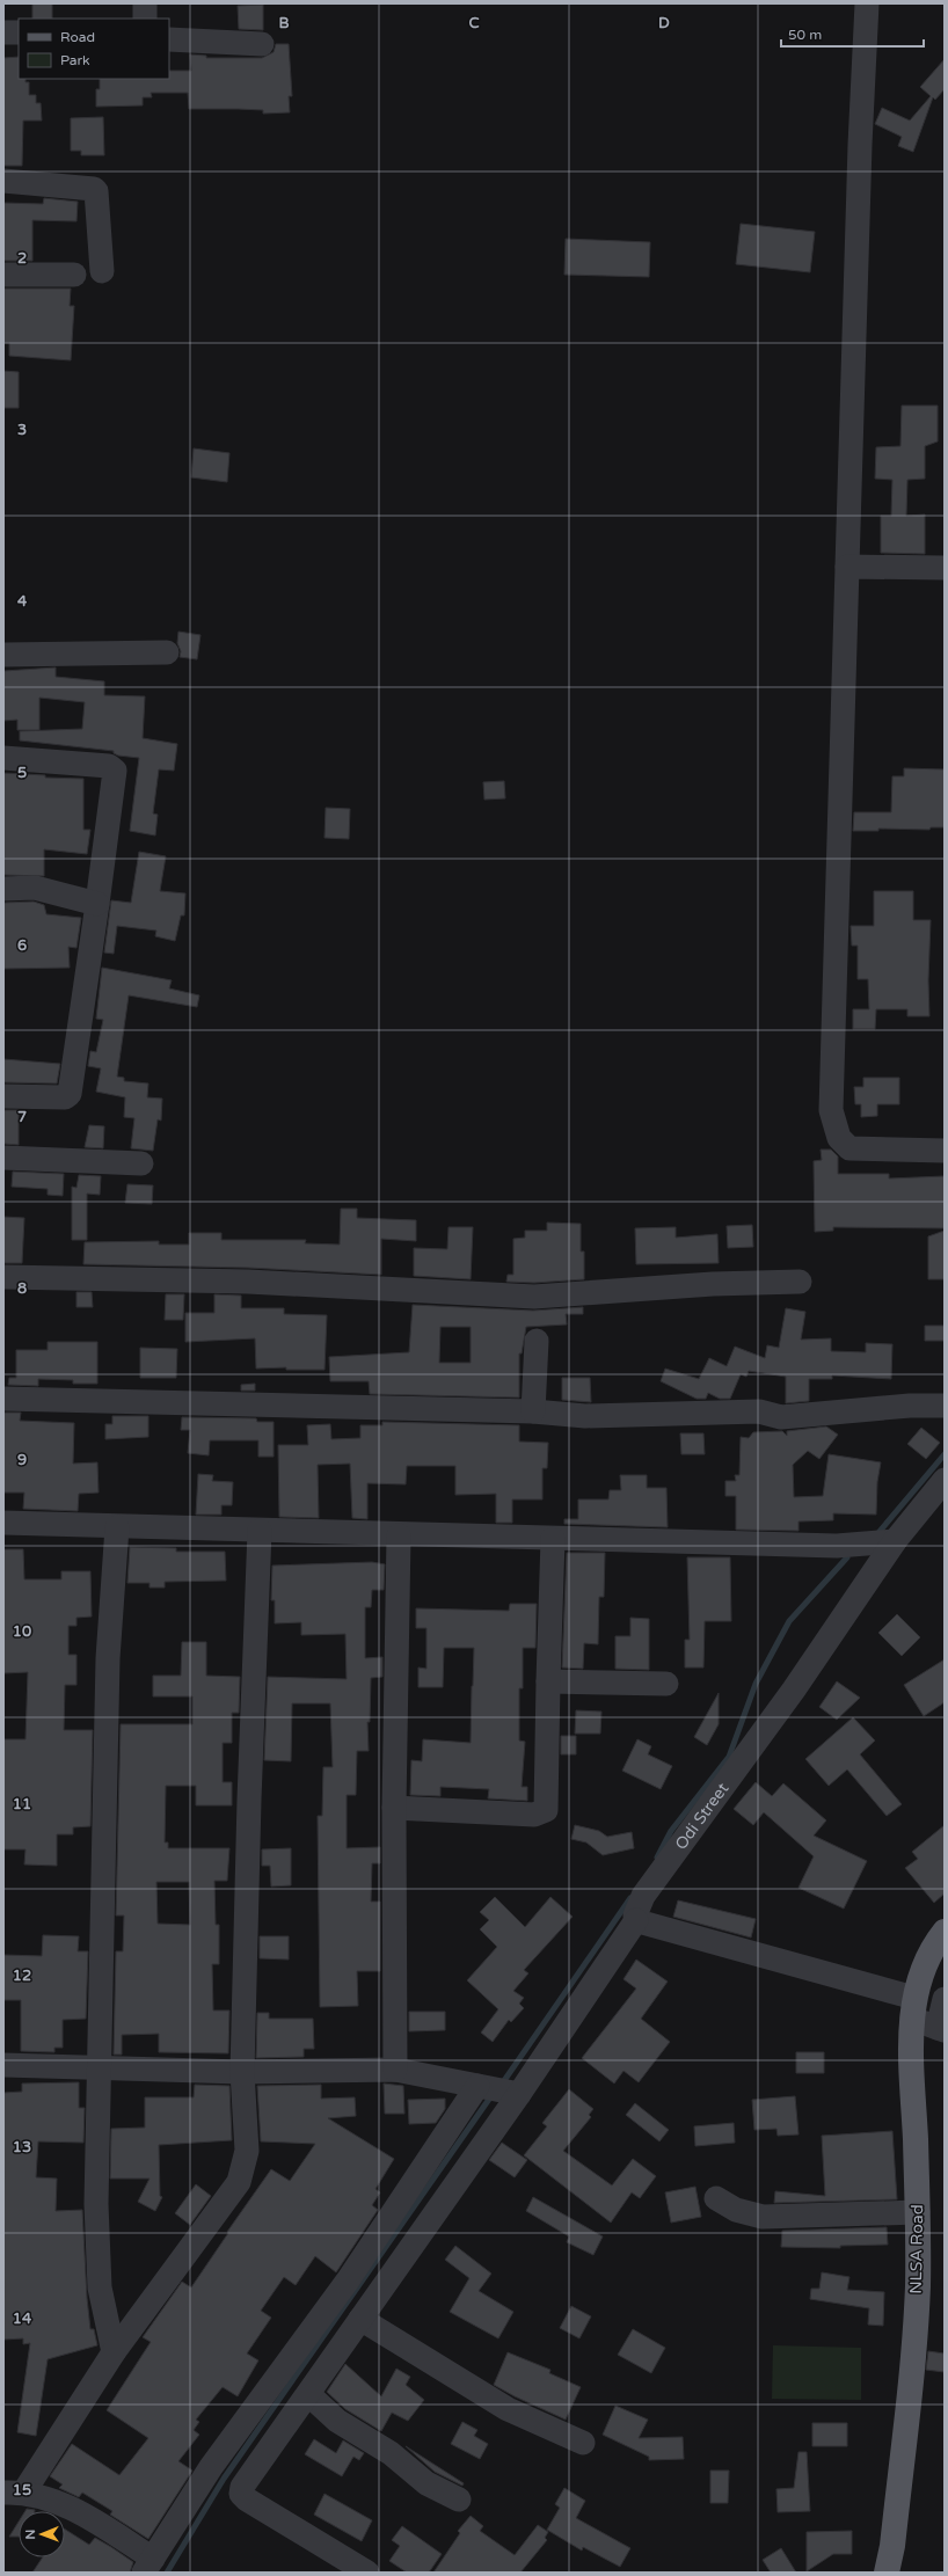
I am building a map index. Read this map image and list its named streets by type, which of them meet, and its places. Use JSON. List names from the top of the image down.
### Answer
{
  "streets": {
    "main road": ["NLSA Road"],
    "street": ["Odi Street"]
  },
  "legend": ["Road", "Park"],
  "scale_bar": "50 m",
  "north": "left",
  "grid": {
    "columns": ["B", "C", "D"],
    "rows": [
      "2",
      "3",
      "4",
      "5",
      "6",
      "7",
      "8",
      "9",
      "10",
      "11",
      "12",
      "13",
      "14",
      "15"
    ]
  }
}
